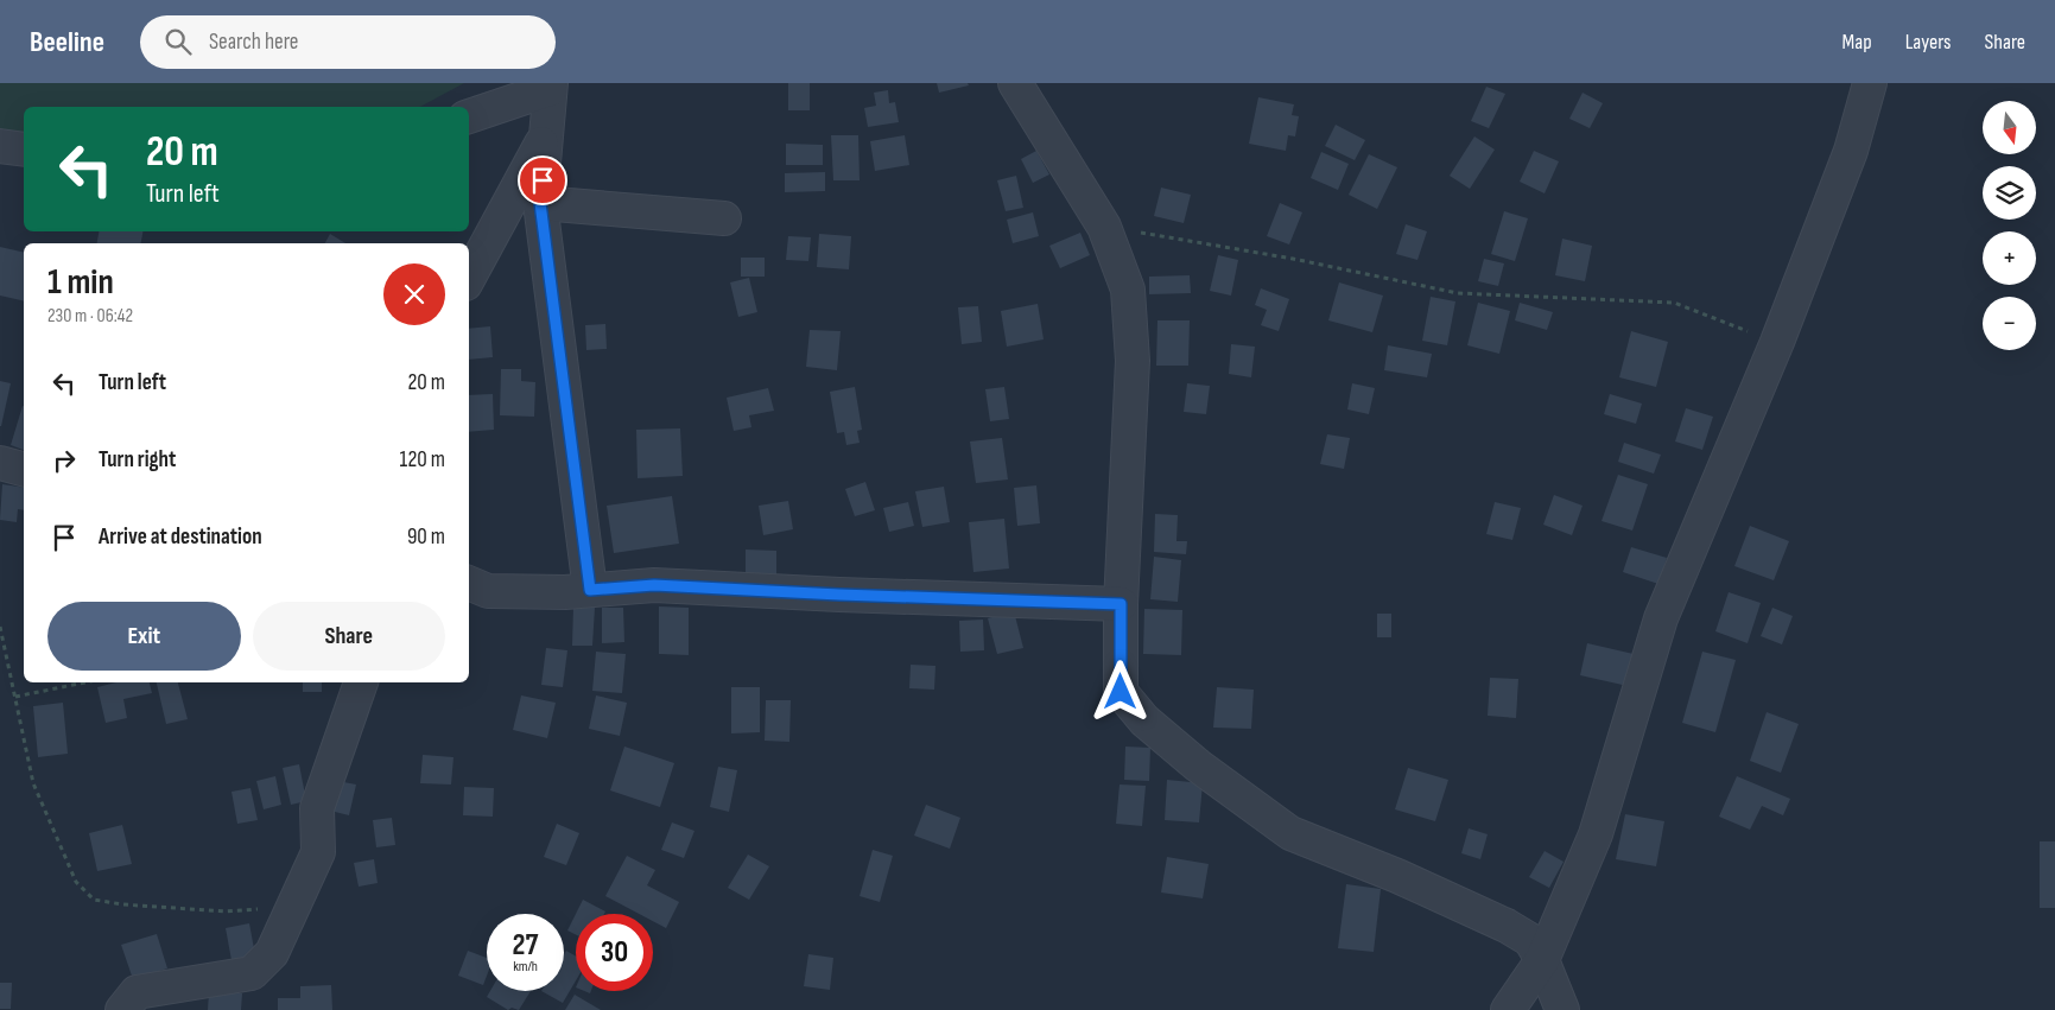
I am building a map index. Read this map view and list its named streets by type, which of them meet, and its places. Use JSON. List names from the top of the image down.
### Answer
{
  "north": "bottom",
  "page": {
    "header": "Beeline",
    "search": "Search here",
    "nav": ["Map", "Layers", "Share"],
    "map_buttons": ["+", "−"],
    "turn": ["20 m", "Turn left"],
    "heading": ["1 min", "230 m · 06:42"],
    "list": [
      {
        "name": "Turn left",
        "value": "20 m"
      },
      {
        "name": "Turn right",
        "value": "120 m"
      },
      {
        "name": "Arrive at destination",
        "value": "90 m"
      }
    ],
    "buttons": ["Exit", "Share"],
    "speed": "27 km/h",
    "limit": "30"
  }
}
